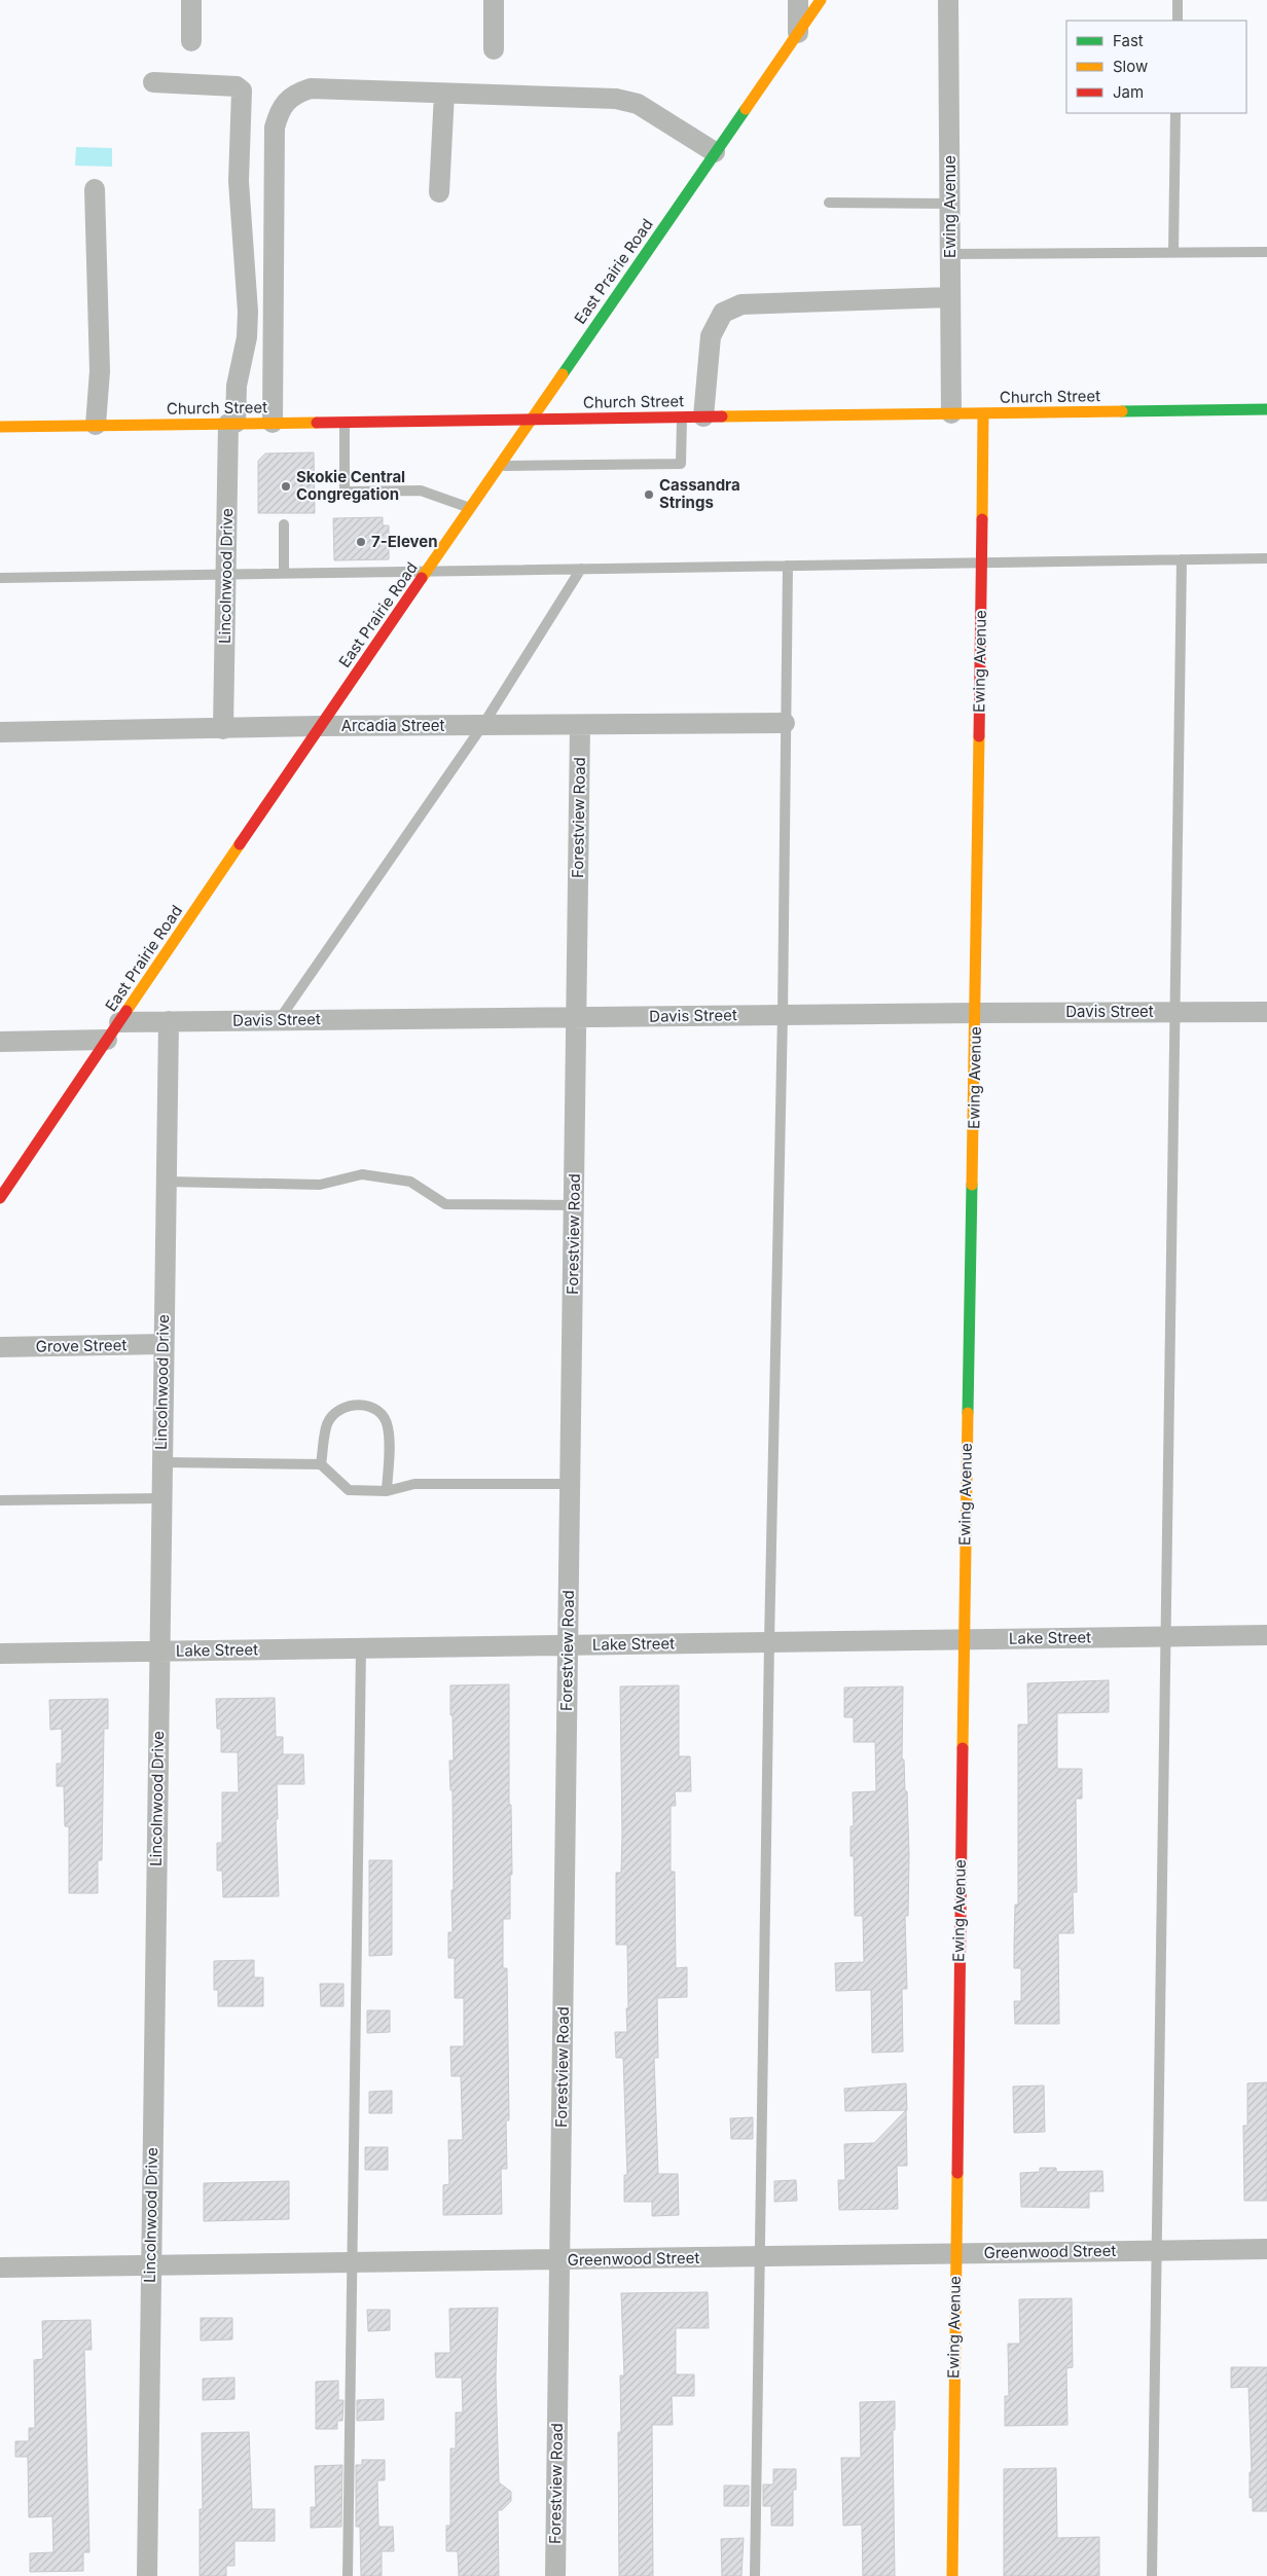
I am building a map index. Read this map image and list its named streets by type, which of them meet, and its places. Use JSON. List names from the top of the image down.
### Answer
{
  "streets": {
    "street": [
      "Ewing Avenue",
      "East Prairie Road",
      "Church Street",
      "Lincolnwood Drive",
      "Arcadia Street",
      "Forestview Road",
      "Davis Street",
      "Grove Street",
      "Lake Street",
      "Greenwood Street"
    ]
  },
  "crossings": [
    ["Ewing Avenue", "Church Street"],
    ["Ewing Avenue", "Davis Street"],
    ["Ewing Avenue", "Lake Street"],
    ["Ewing Avenue", "Greenwood Street"],
    ["East Prairie Road", "Church Street"],
    ["East Prairie Road", "Arcadia Street"],
    ["East Prairie Road", "Davis Street"],
    ["Church Street", "Lincolnwood Drive"],
    ["Lincolnwood Drive", "Arcadia Street"],
    ["Lincolnwood Drive", "Davis Street"],
    ["Lincolnwood Drive", "Grove Street"],
    ["Lincolnwood Drive", "Lake Street"],
    ["Lincolnwood Drive", "Greenwood Street"],
    ["Arcadia Street", "Forestview Road"],
    ["Forestview Road", "Davis Street"],
    ["Forestview Road", "Lake Street"],
    ["Forestview Road", "Greenwood Street"]
  ],
  "places": ["Skokie Central Congregation", "Cassandra Strings", "7-Eleven"],
  "legend": ["Fast", "Slow", "Jam"]
}
